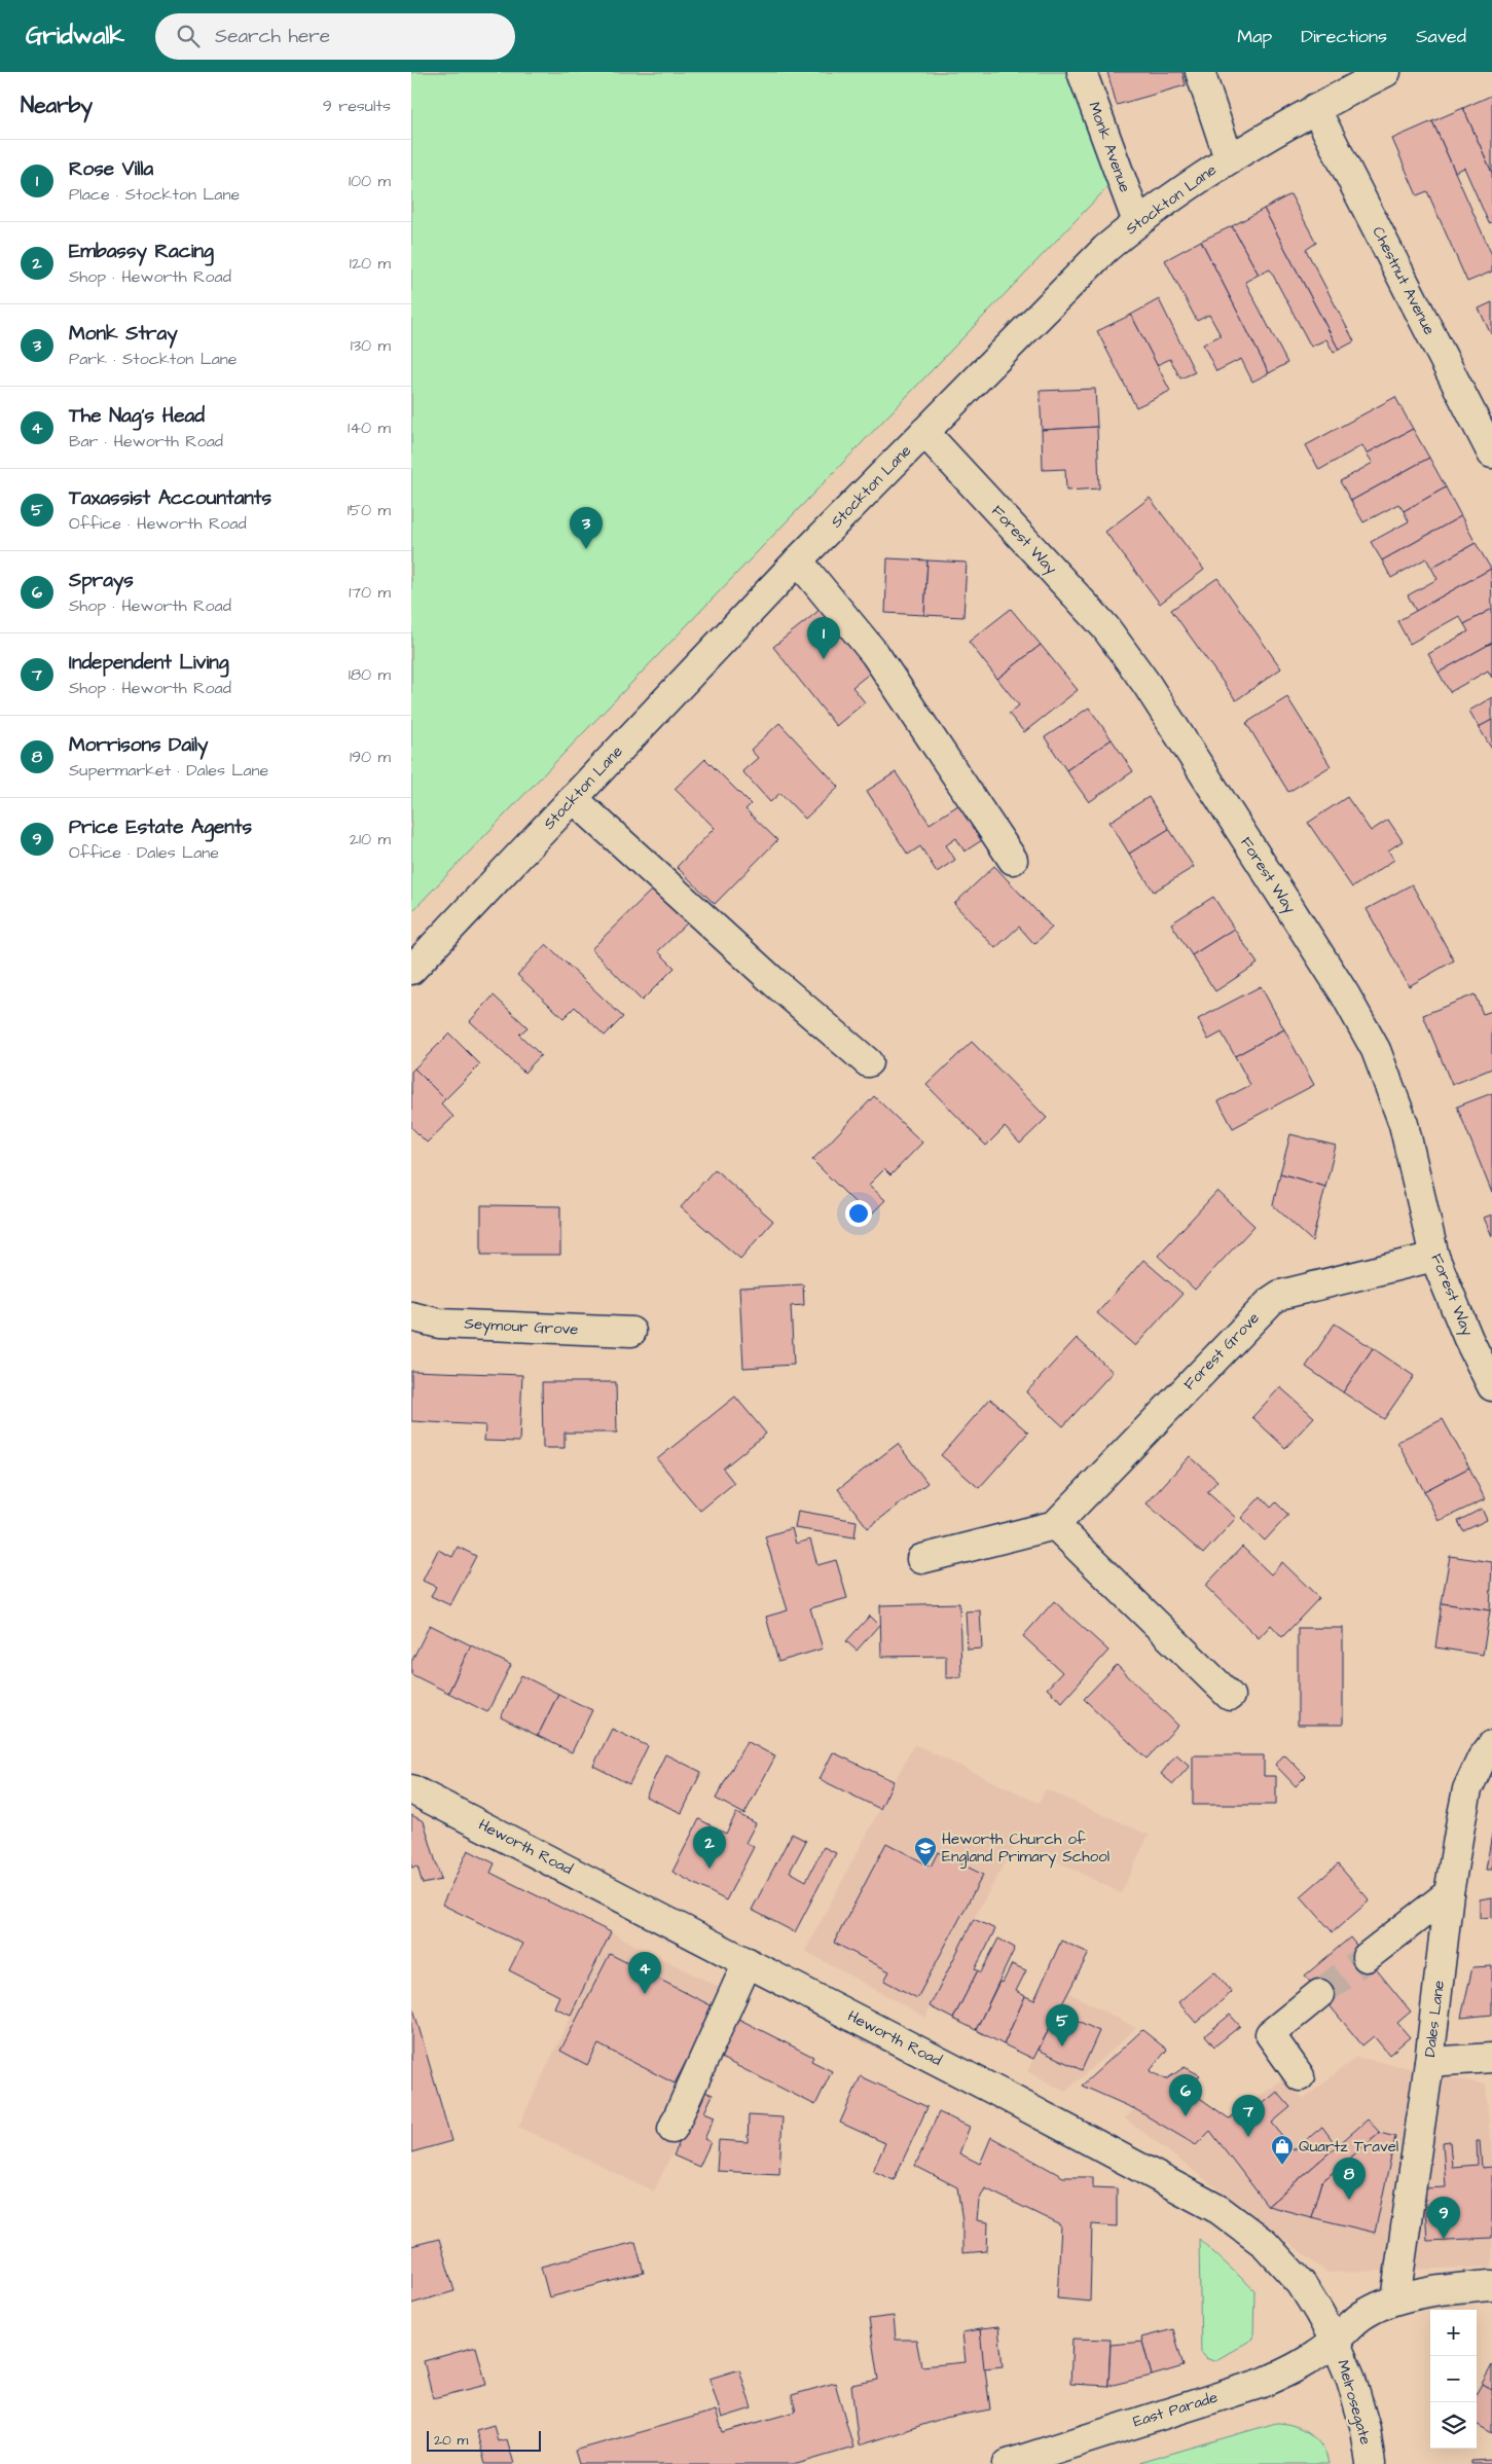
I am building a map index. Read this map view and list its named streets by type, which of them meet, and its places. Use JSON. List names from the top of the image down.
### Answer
{
  "streets": {
    "street": [
      "Monk Avenue",
      "Stockton Lane",
      "Chestnut Avenue",
      "Forest Way",
      "Seymour Grove",
      "Forest Grove",
      "Heworth Road",
      "Dales Lane",
      "Melrosegate",
      "East Parade"
    ]
  },
  "crossings": [
    ["Monk Avenue", "Stockton Lane"],
    ["Stockton Lane", "Chestnut Avenue"],
    ["Stockton Lane", "Forest Way"],
    ["Forest Way", "Forest Grove"],
    ["Heworth Road", "Melrosegate"],
    ["Heworth Road", "East Parade"],
    ["Dales Lane", "East Parade"],
    ["Melrosegate", "East Parade"]
  ],
  "places": {
    "school or university": ["Heworth Church of England Primary School"],
    "shop": ["Quartz Travel"]
  },
  "scale_bar": "20 m",
  "page": {
    "header": "Gridwalk",
    "search": "Search here",
    "nav": ["Map", "Directions", "Saved"],
    "heading": ["Nearby", "9 results"],
    "list": [
      {
        "mark": "1",
        "name": "Rose Villa",
        "note": "Place · Stockton Lane",
        "value": "100 m"
      },
      {
        "mark": "2",
        "name": "Embassy Racing",
        "note": "Shop · Heworth Road",
        "value": "120 m"
      },
      {
        "mark": "3",
        "name": "Monk Stray",
        "note": "Park · Stockton Lane",
        "value": "130 m"
      },
      {
        "mark": "4",
        "name": "The Nag's Head",
        "note": "Bar · Heworth Road",
        "value": "140 m"
      },
      {
        "mark": "5",
        "name": "Taxassist Accountants",
        "note": "Office · Heworth Road",
        "value": "150 m"
      },
      {
        "mark": "6",
        "name": "Sprays",
        "note": "Shop · Heworth Road",
        "value": "170 m"
      },
      {
        "mark": "7",
        "name": "Independent Living",
        "note": "Shop · Heworth Road",
        "value": "180 m"
      },
      {
        "mark": "8",
        "name": "Morrisons Daily",
        "note": "Supermarket · Dales Lane",
        "value": "190 m"
      },
      {
        "mark": "9",
        "name": "Price Estate Agents",
        "note": "Office · Dales Lane",
        "value": "210 m"
      }
    ],
    "pins": [
      "3",
      "1",
      "2",
      "4",
      "5",
      "6",
      "7",
      "8",
      "9"
    ],
    "map_buttons": ["+", "−"],
    "scale": "20 m"
  }
}
